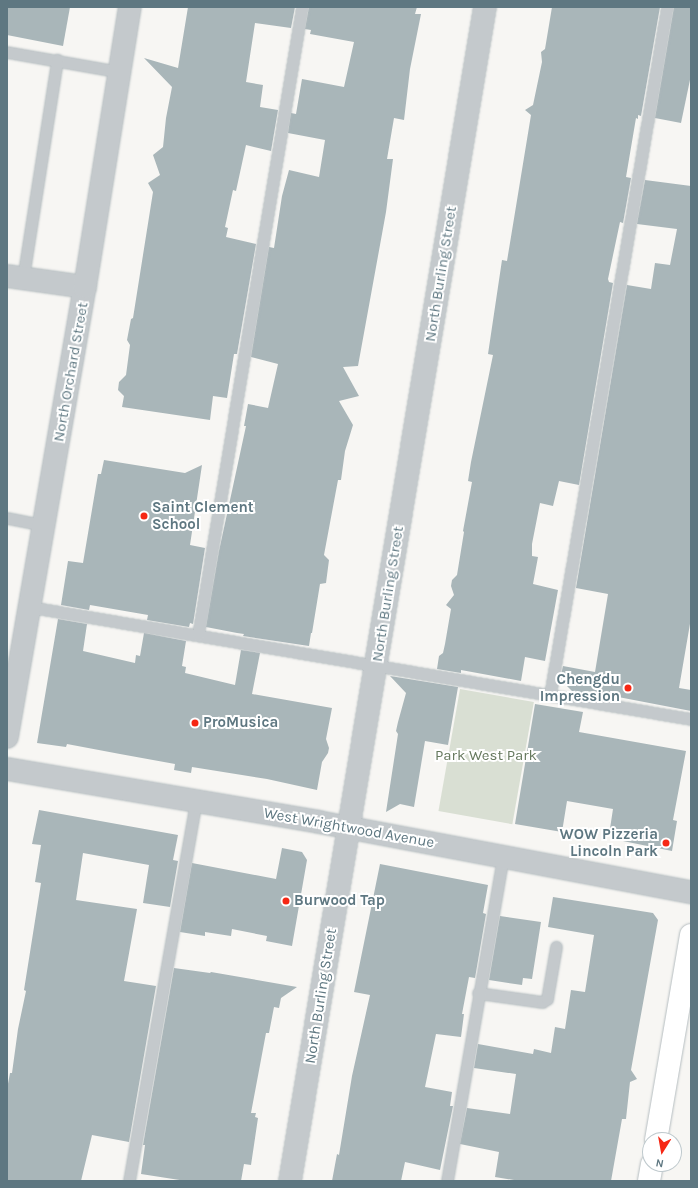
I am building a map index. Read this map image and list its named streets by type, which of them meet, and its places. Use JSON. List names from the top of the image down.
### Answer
{
  "streets": {
    "street": ["North Burling Street", "North Orchard Street", "West Wrightwood Avenue"]
  },
  "crossings": [
    ["North Burling Street", "West Wrightwood Avenue"]
  ],
  "parks": ["Park West Park"],
  "places": [
    "Saint Clement School",
    "Chengdu Impression",
    "ProMusica",
    "WOW Pizzeria Lincoln Park",
    "Burwood Tap"
  ],
  "north": "bottom"
}
